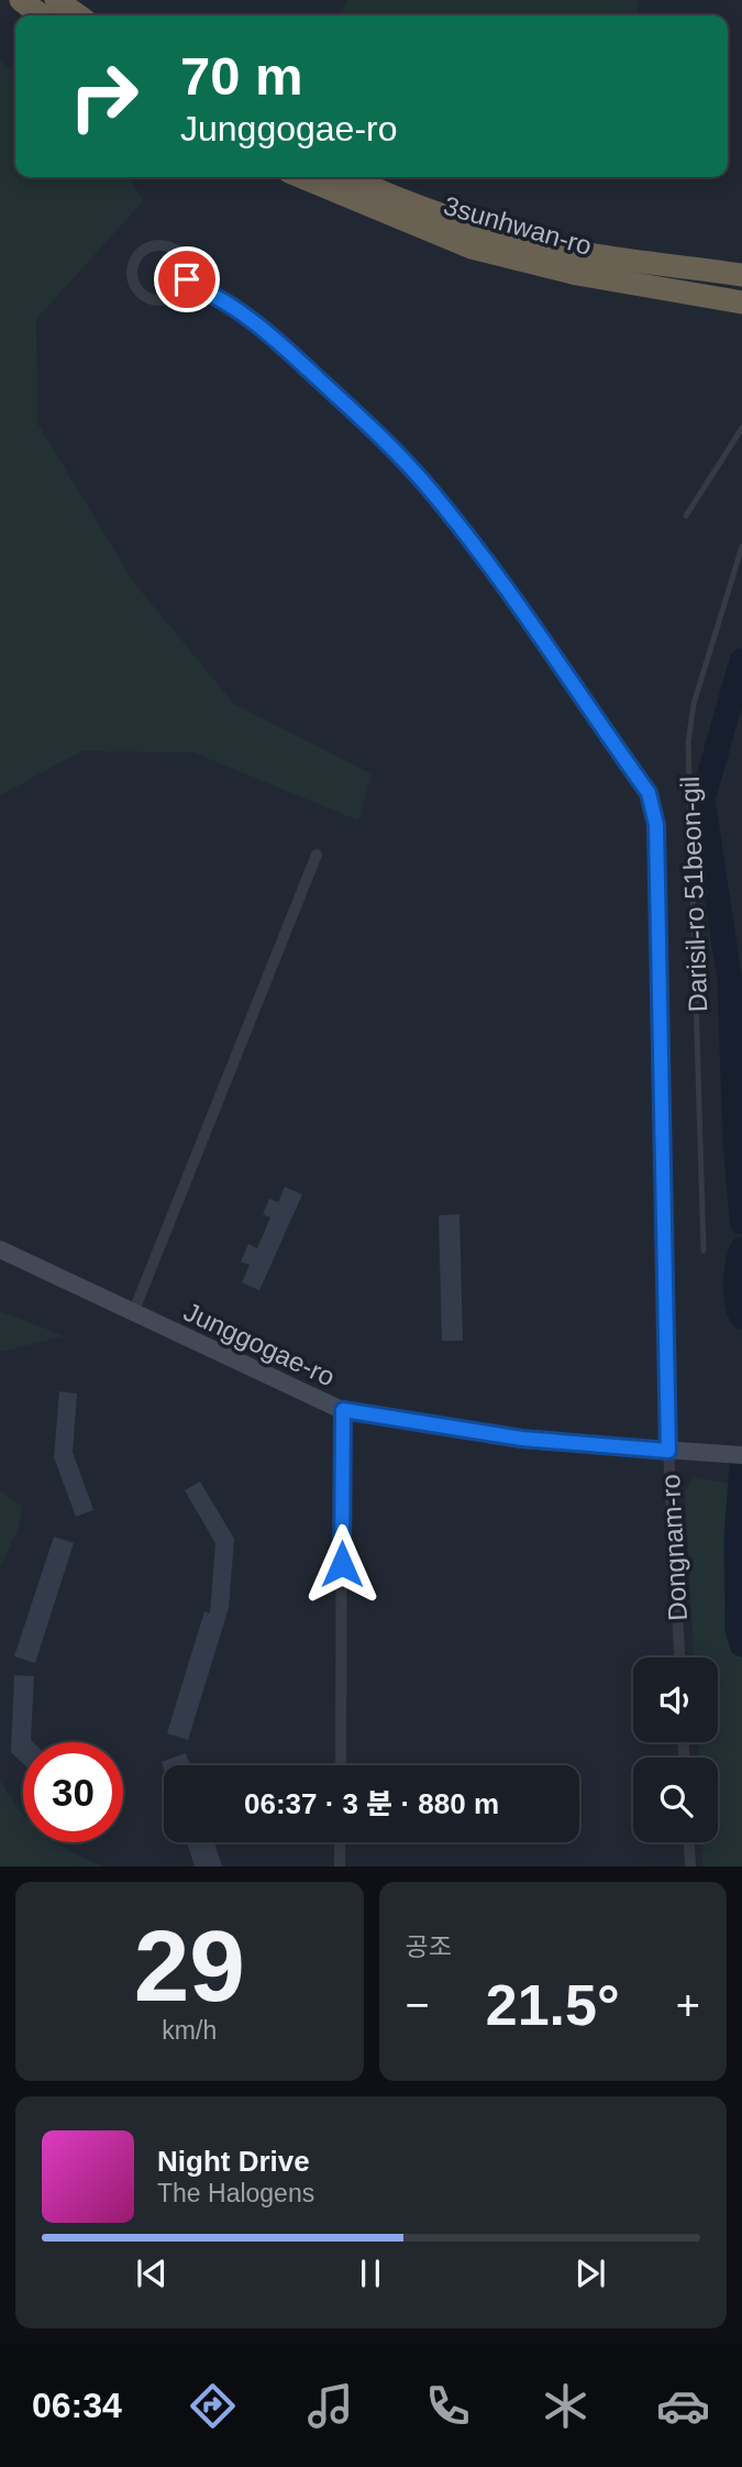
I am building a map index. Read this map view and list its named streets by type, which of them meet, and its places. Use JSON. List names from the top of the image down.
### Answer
{
  "streets": {
    "highway": ["3sunhwan-ro"],
    "street": ["Junggogae-ro", "Dongnam-ro"],
    "lane": ["Darisil-ro 51beon-gil"]
  },
  "crossings": [
    ["Junggogae-ro", "Dongnam-ro"]
  ],
  "page": {
    "turn": ["70 m", "Junggogae-ro"],
    "limit": "30",
    "trip": "06:37 · 3 분 · 880 m",
    "tile": [
      ["29", "km/h"],
      "공조"
    ],
    "heat": ["−", "21.5°", "+"],
    "song": ["Night Drive", "The Halogens"],
    "tabs": "06:34"
  }
}
